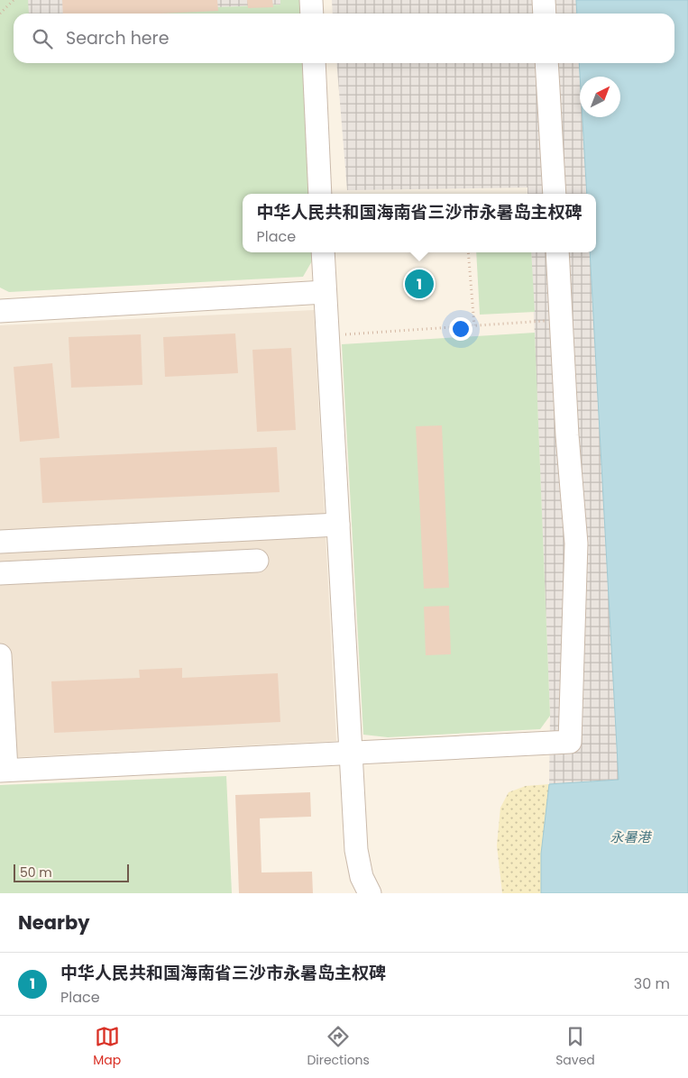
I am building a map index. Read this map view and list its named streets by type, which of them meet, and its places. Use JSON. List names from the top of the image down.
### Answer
{
  "water": ["永暑港"],
  "scale_bar": "50 m",
  "north": "top right",
  "page": {
    "search": "Search here",
    "popup": ["中华人民共和国海南省三沙市永暑岛主权碑", "Place"],
    "pins": "1",
    "scale": "50 m",
    "heading": "Nearby",
    "list": [
      {
        "mark": "1",
        "name": "中华人民共和国海南省三沙市永暑岛主权碑",
        "note": "Place",
        "value": "30 m"
      }
    ],
    "nav": ["Map", "Directions", "Saved"]
  }
}
